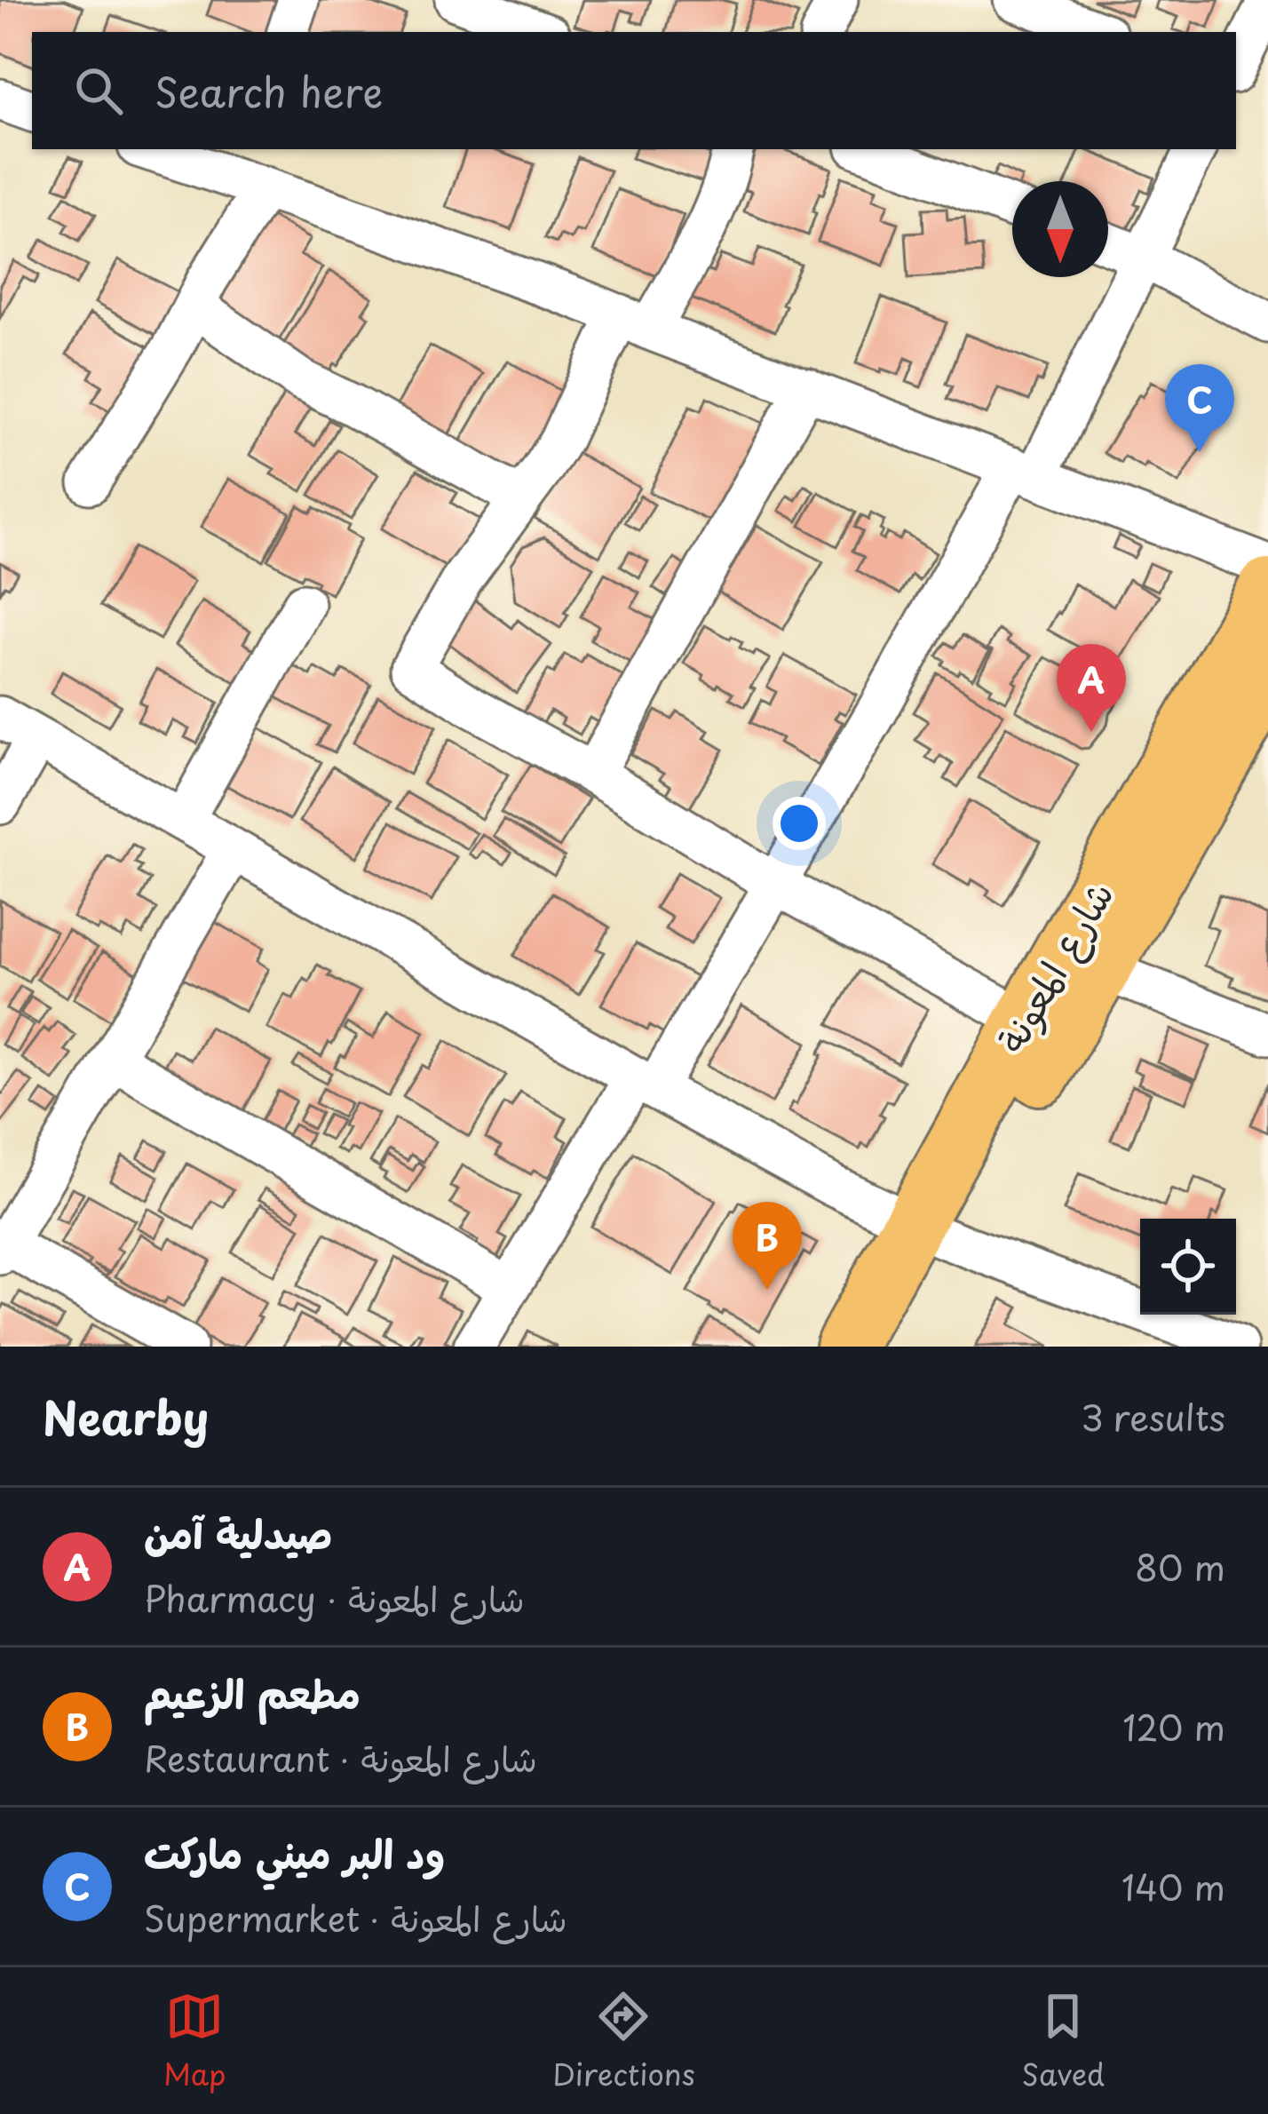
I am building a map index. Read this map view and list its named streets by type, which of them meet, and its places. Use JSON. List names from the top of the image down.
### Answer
{
  "streets": {
    "highway": ["شارع المعونة"]
  },
  "north": "bottom",
  "page": {
    "search": "Search here",
    "pins": ["C", "A", "B"],
    "heading": ["Nearby", "3 results"],
    "list": [
      {
        "mark": "A",
        "name": "صيدلية آمن",
        "note": "Pharmacy · شارع المعونة",
        "value": "80 m"
      },
      {
        "mark": "B",
        "name": "مطعم الزعيم",
        "note": "Restaurant · شارع المعونة",
        "value": "120 m"
      },
      {
        "mark": "C",
        "name": "ود البر ميني ماركت",
        "note": "Supermarket · شارع المعونة",
        "value": "140 m"
      }
    ],
    "nav": ["Map", "Directions", "Saved"]
  }
}
